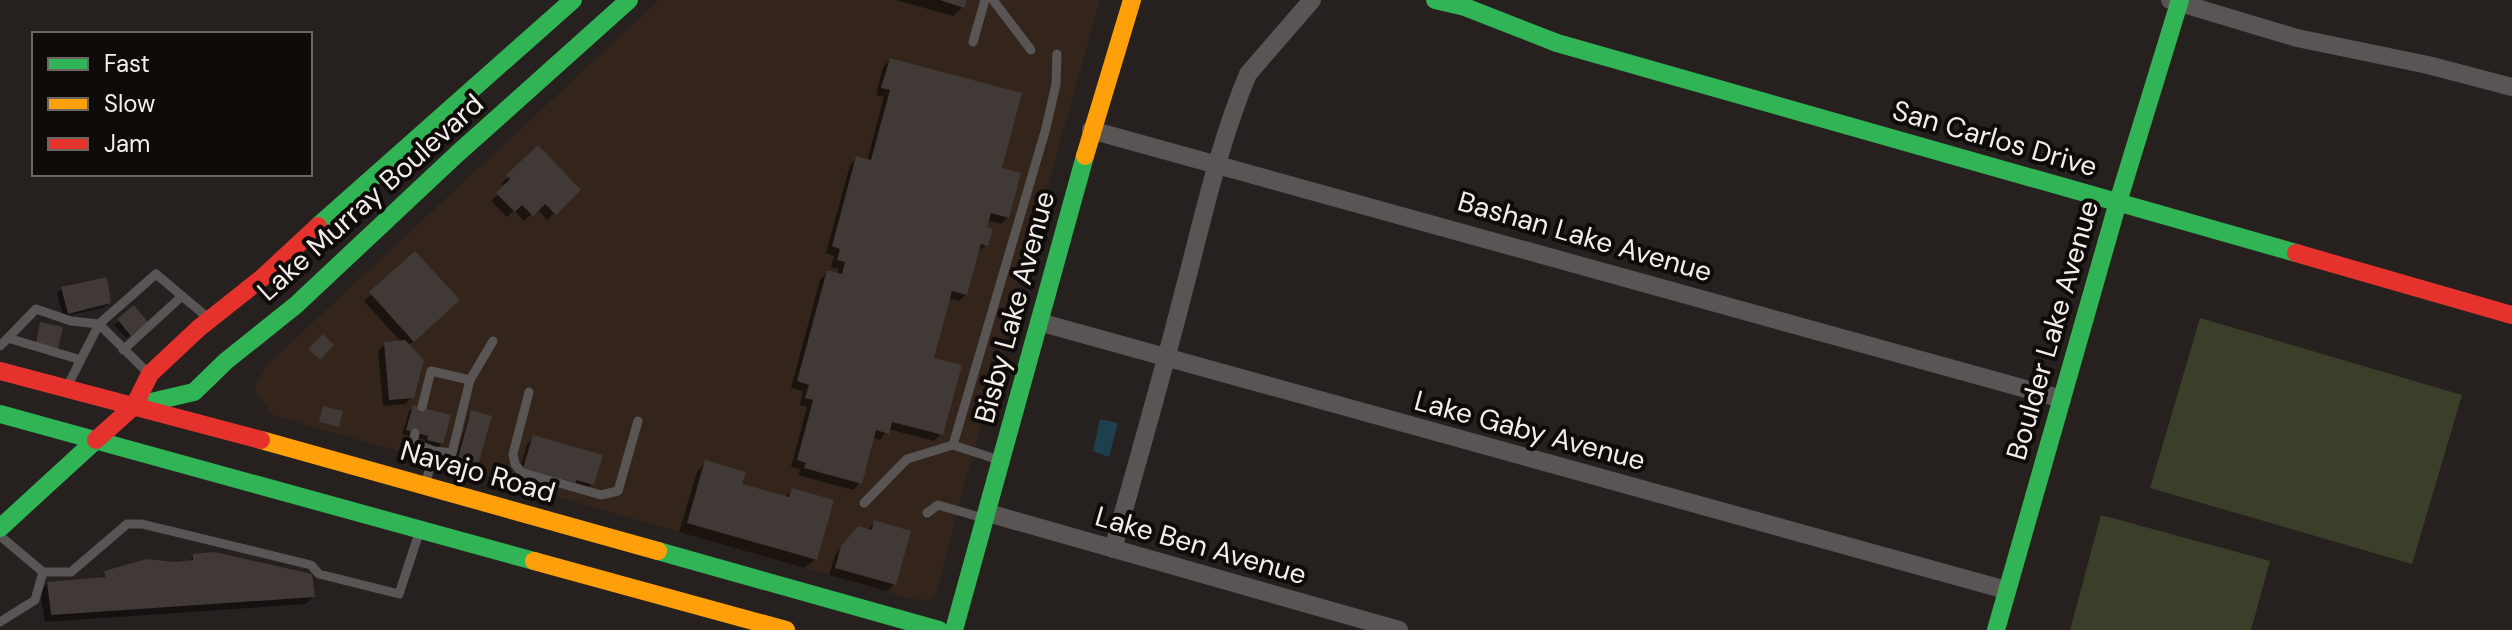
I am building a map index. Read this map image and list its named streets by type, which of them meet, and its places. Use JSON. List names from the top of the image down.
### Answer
{
  "streets": {
    "main road": [
      "San Carlos Drive",
      "Lake Murray Boulevard",
      "Bisby Lake Avenue",
      "Boulder Lake Avenue",
      "Navajo Road"
    ],
    "street": ["Bashan Lake Avenue", "Lake Gaby Avenue", "Lake Ben Avenue"]
  },
  "crossings": [
    ["San Carlos Drive", "Boulder Lake Avenue"],
    ["Lake Murray Boulevard", "Navajo Road"],
    ["Bashan Lake Avenue", "Bisby Lake Avenue"],
    ["Bashan Lake Avenue", "Boulder Lake Avenue"],
    ["Bisby Lake Avenue", "Lake Gaby Avenue"],
    ["Bisby Lake Avenue", "Lake Ben Avenue"],
    ["Boulder Lake Avenue", "Lake Gaby Avenue"]
  ],
  "legend": ["Fast", "Slow", "Jam"]
}
